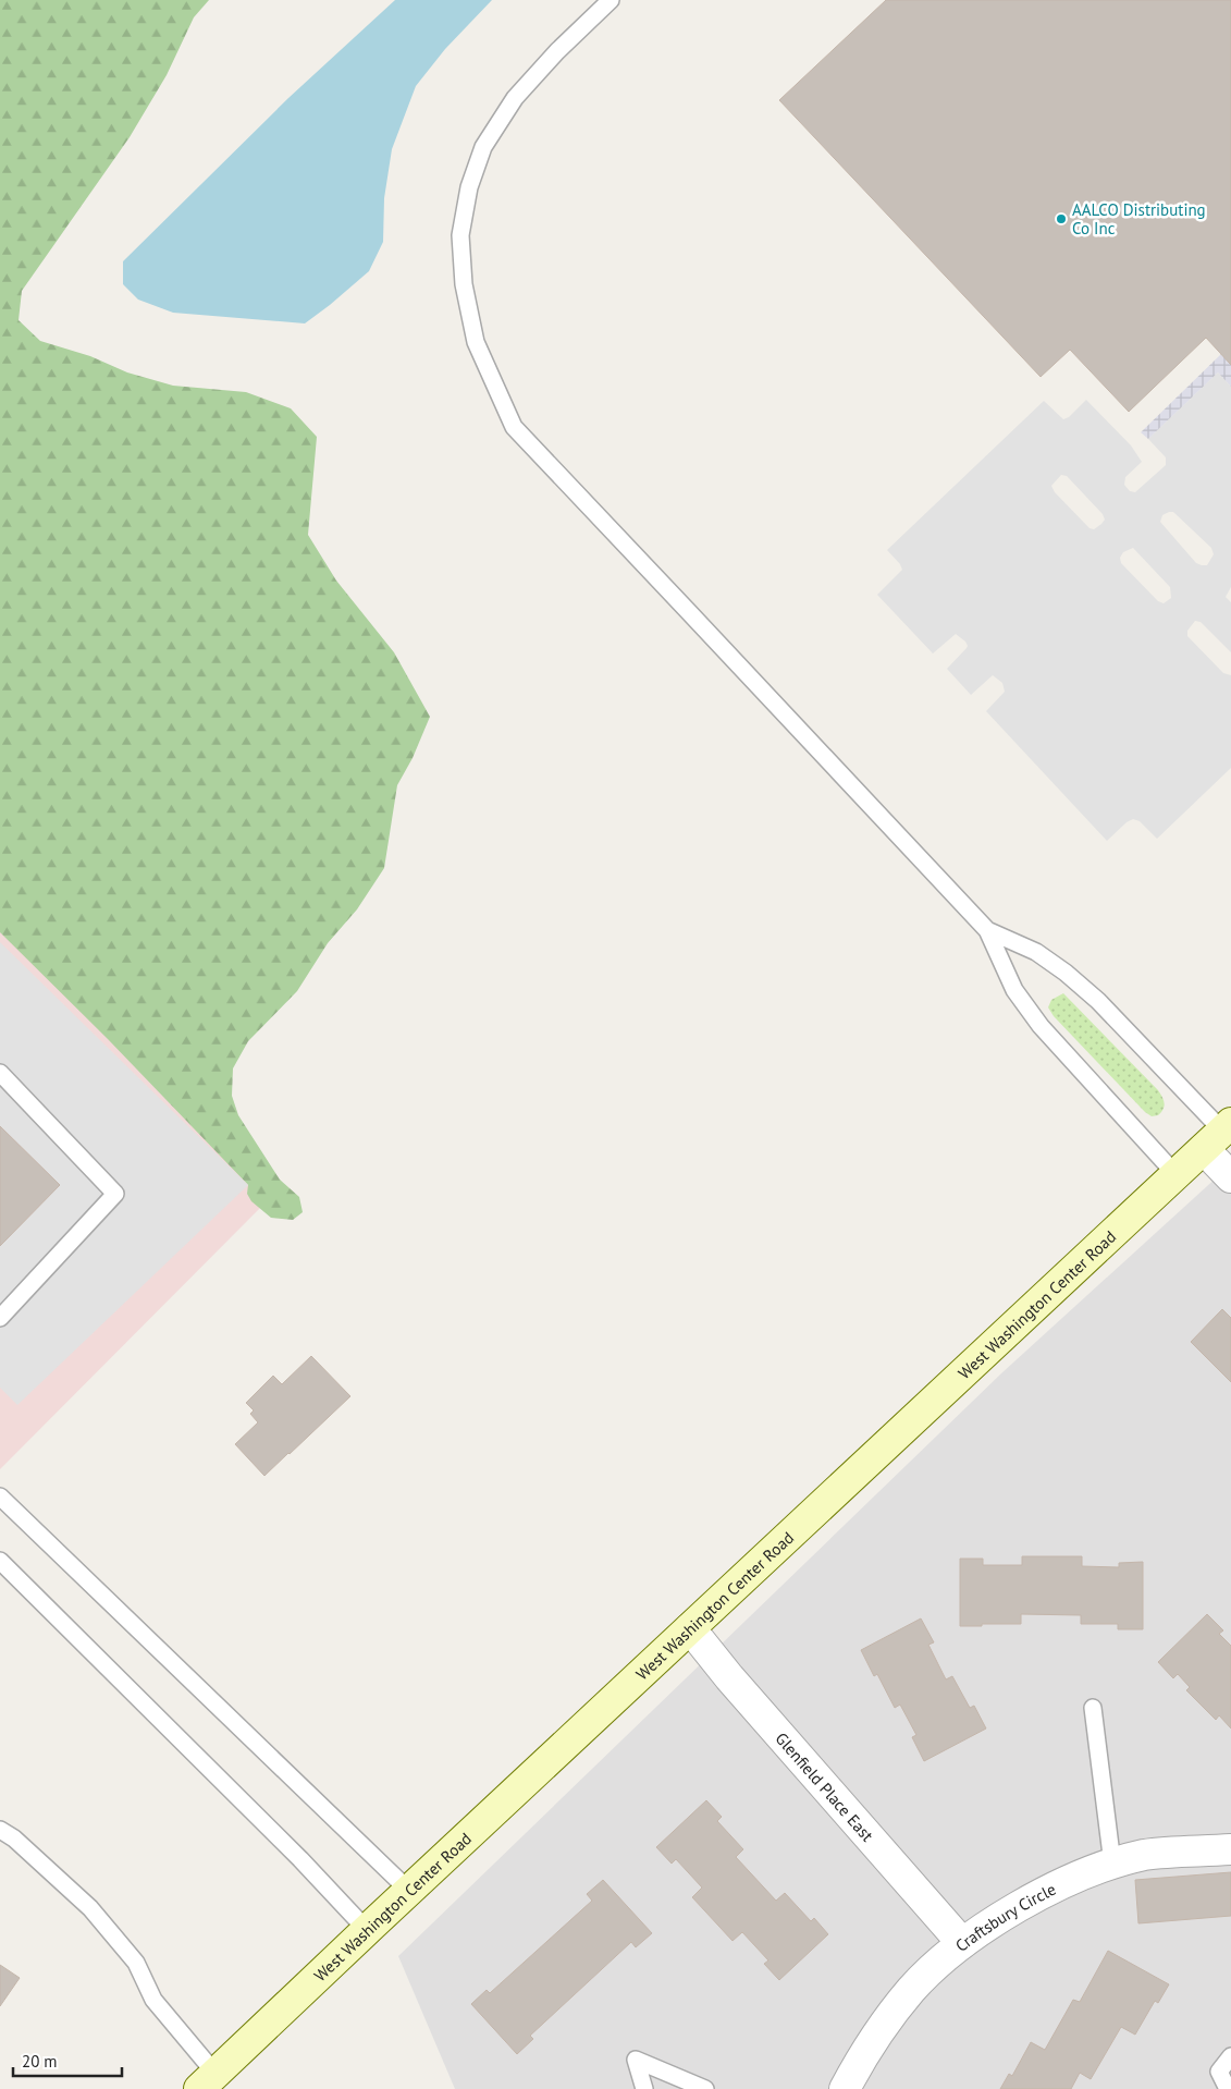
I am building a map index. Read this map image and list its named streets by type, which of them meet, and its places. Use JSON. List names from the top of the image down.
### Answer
{
  "streets": {
    "main road": ["West Washington Center Road"],
    "street": ["Glenfield Place East", "Craftsbury Circle"]
  },
  "crossings": [
    ["West Washington Center Road", "Glenfield Place East"],
    ["Glenfield Place East", "Craftsbury Circle"]
  ],
  "places": ["AALCO Distributing Co Inc"],
  "scale_bar": "20 m"
}
